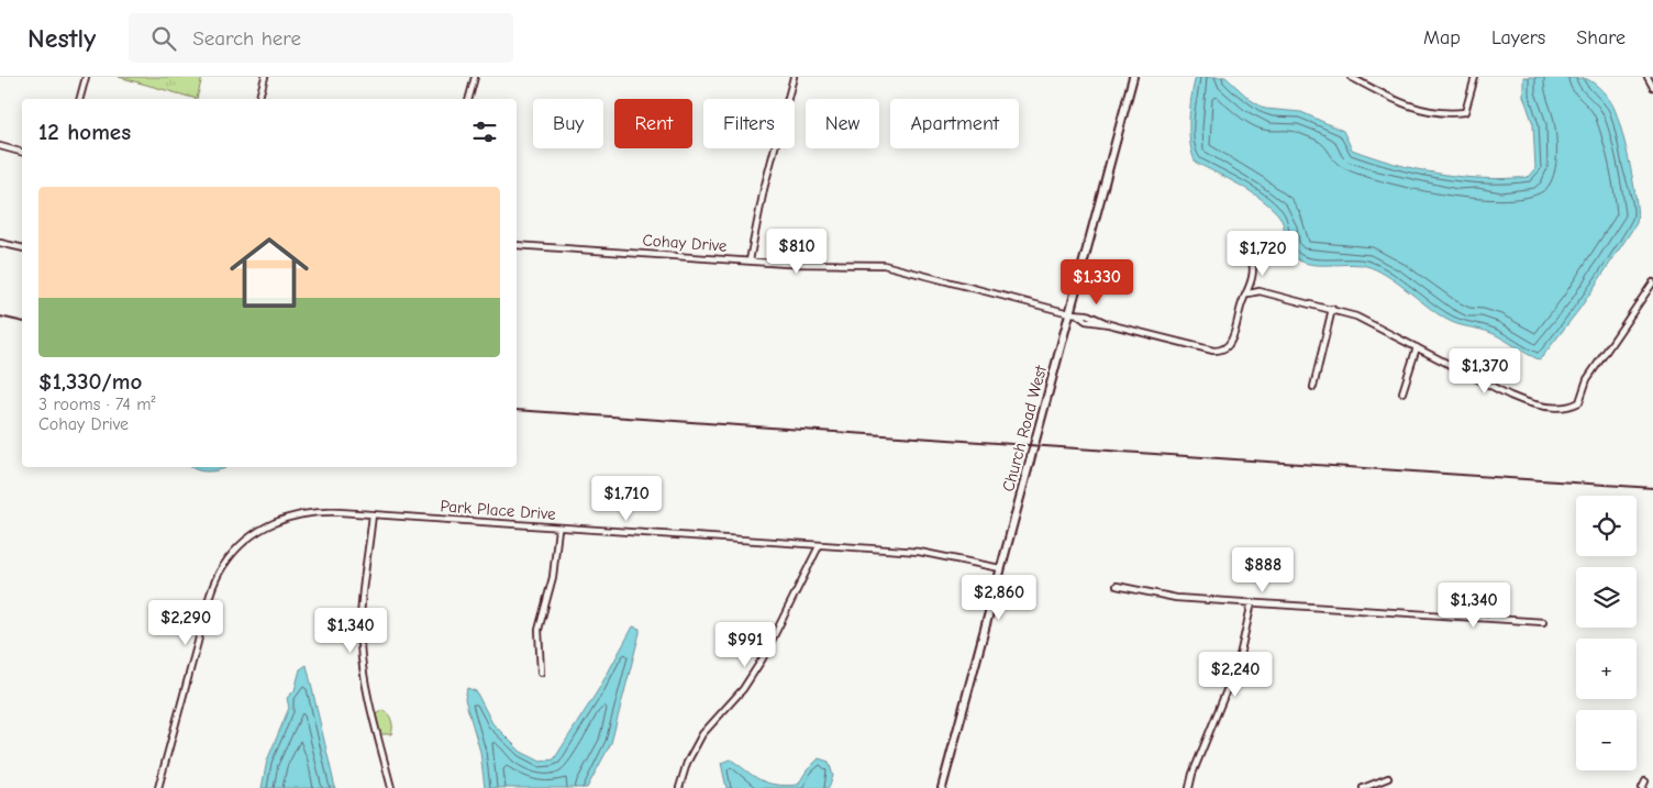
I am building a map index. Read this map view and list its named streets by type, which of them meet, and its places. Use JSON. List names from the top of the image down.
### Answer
{
  "streets": {
    "street": ["Cohay Drive", "Church Road West", "Park Place Drive"]
  },
  "crossings": [
    ["Cohay Drive", "Church Road West"],
    ["Church Road West", "Park Place Drive"]
  ],
  "page": {
    "header": "Nestly",
    "search": "Search here",
    "nav": ["Map", "Layers", "Share"],
    "chip": [
      "Buy",
      "Rent",
      "Filters",
      "New",
      "Apartment"
    ],
    "heading": "12 homes",
    "list": [
      {
        "name": "$1,330/mo",
        "note": "3 rooms · 74 m² · Cohay Drive"
      }
    ],
    "price": [
      "$810",
      "$1,720",
      "$1,330",
      "$1,370",
      "$1,710",
      "$888",
      "$2,860",
      "$1,340",
      "$2,290",
      "$1,340",
      "$991",
      "$2,240"
    ],
    "map_buttons": ["+", "−"]
  }
}
